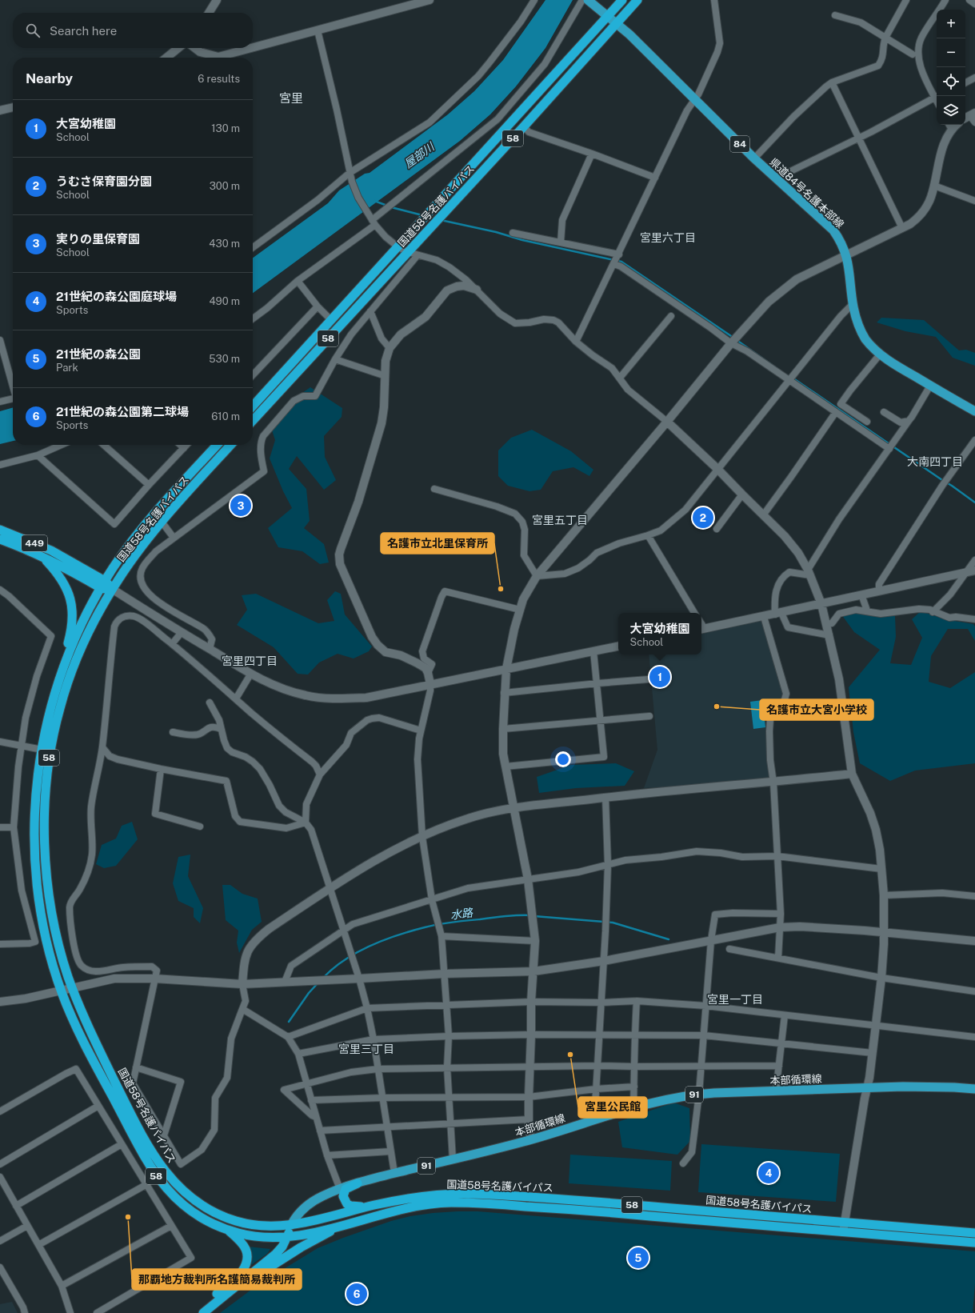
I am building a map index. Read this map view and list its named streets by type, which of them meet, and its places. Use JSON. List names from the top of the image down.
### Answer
{
  "streets": {
    "highway": [
      "58",
      "国道58号名護バイパス",
      "449",
      "本部循環線"
    ],
    "main road": ["84", "県道84号名護本部線", "91"]
  },
  "crossings": [
    ["県道84号名護本部線", "国道58号名護バイパス"],
    ["国道58号名護バイパス", "449"],
    ["国道58号名護バイパス", "本部循環線"]
  ],
  "districts": [
    "宮里",
    "宮里六丁目",
    "大南四丁目",
    "宮里五丁目",
    "宮里四丁目",
    "宮里一丁目",
    "宮里三丁目"
  ],
  "water": ["屋部川", "水路"],
  "places": [
    "名護市立北里保育所",
    "名護市立大宮小学校",
    "宮里公民館",
    "那覇地方裁判所名護簡易裁判所"
  ],
  "page": {
    "map_buttons": ["+", "−"],
    "search": "Search here",
    "heading": ["Nearby", "6 results"],
    "list": [
      {
        "mark": "1",
        "name": "大宮幼稚園",
        "note": "School",
        "value": "130 m"
      },
      {
        "mark": "2",
        "name": "うむさ保育園分園",
        "note": "School",
        "value": "300 m"
      },
      {
        "mark": "3",
        "name": "実りの里保育園",
        "note": "School",
        "value": "430 m"
      },
      {
        "mark": "4",
        "name": "21世紀の森公園庭球場",
        "note": "Sports",
        "value": "490 m"
      },
      {
        "mark": "5",
        "name": "21世紀の森公園",
        "note": "Park",
        "value": "530 m"
      },
      {
        "mark": "6",
        "name": "21世紀の森公園第二球場",
        "note": "Sports",
        "value": "610 m"
      }
    ],
    "pins": [
      "3",
      "2",
      "1",
      "4",
      "5",
      "6"
    ],
    "popup": ["大宮幼稚園", "School"]
  }
}
